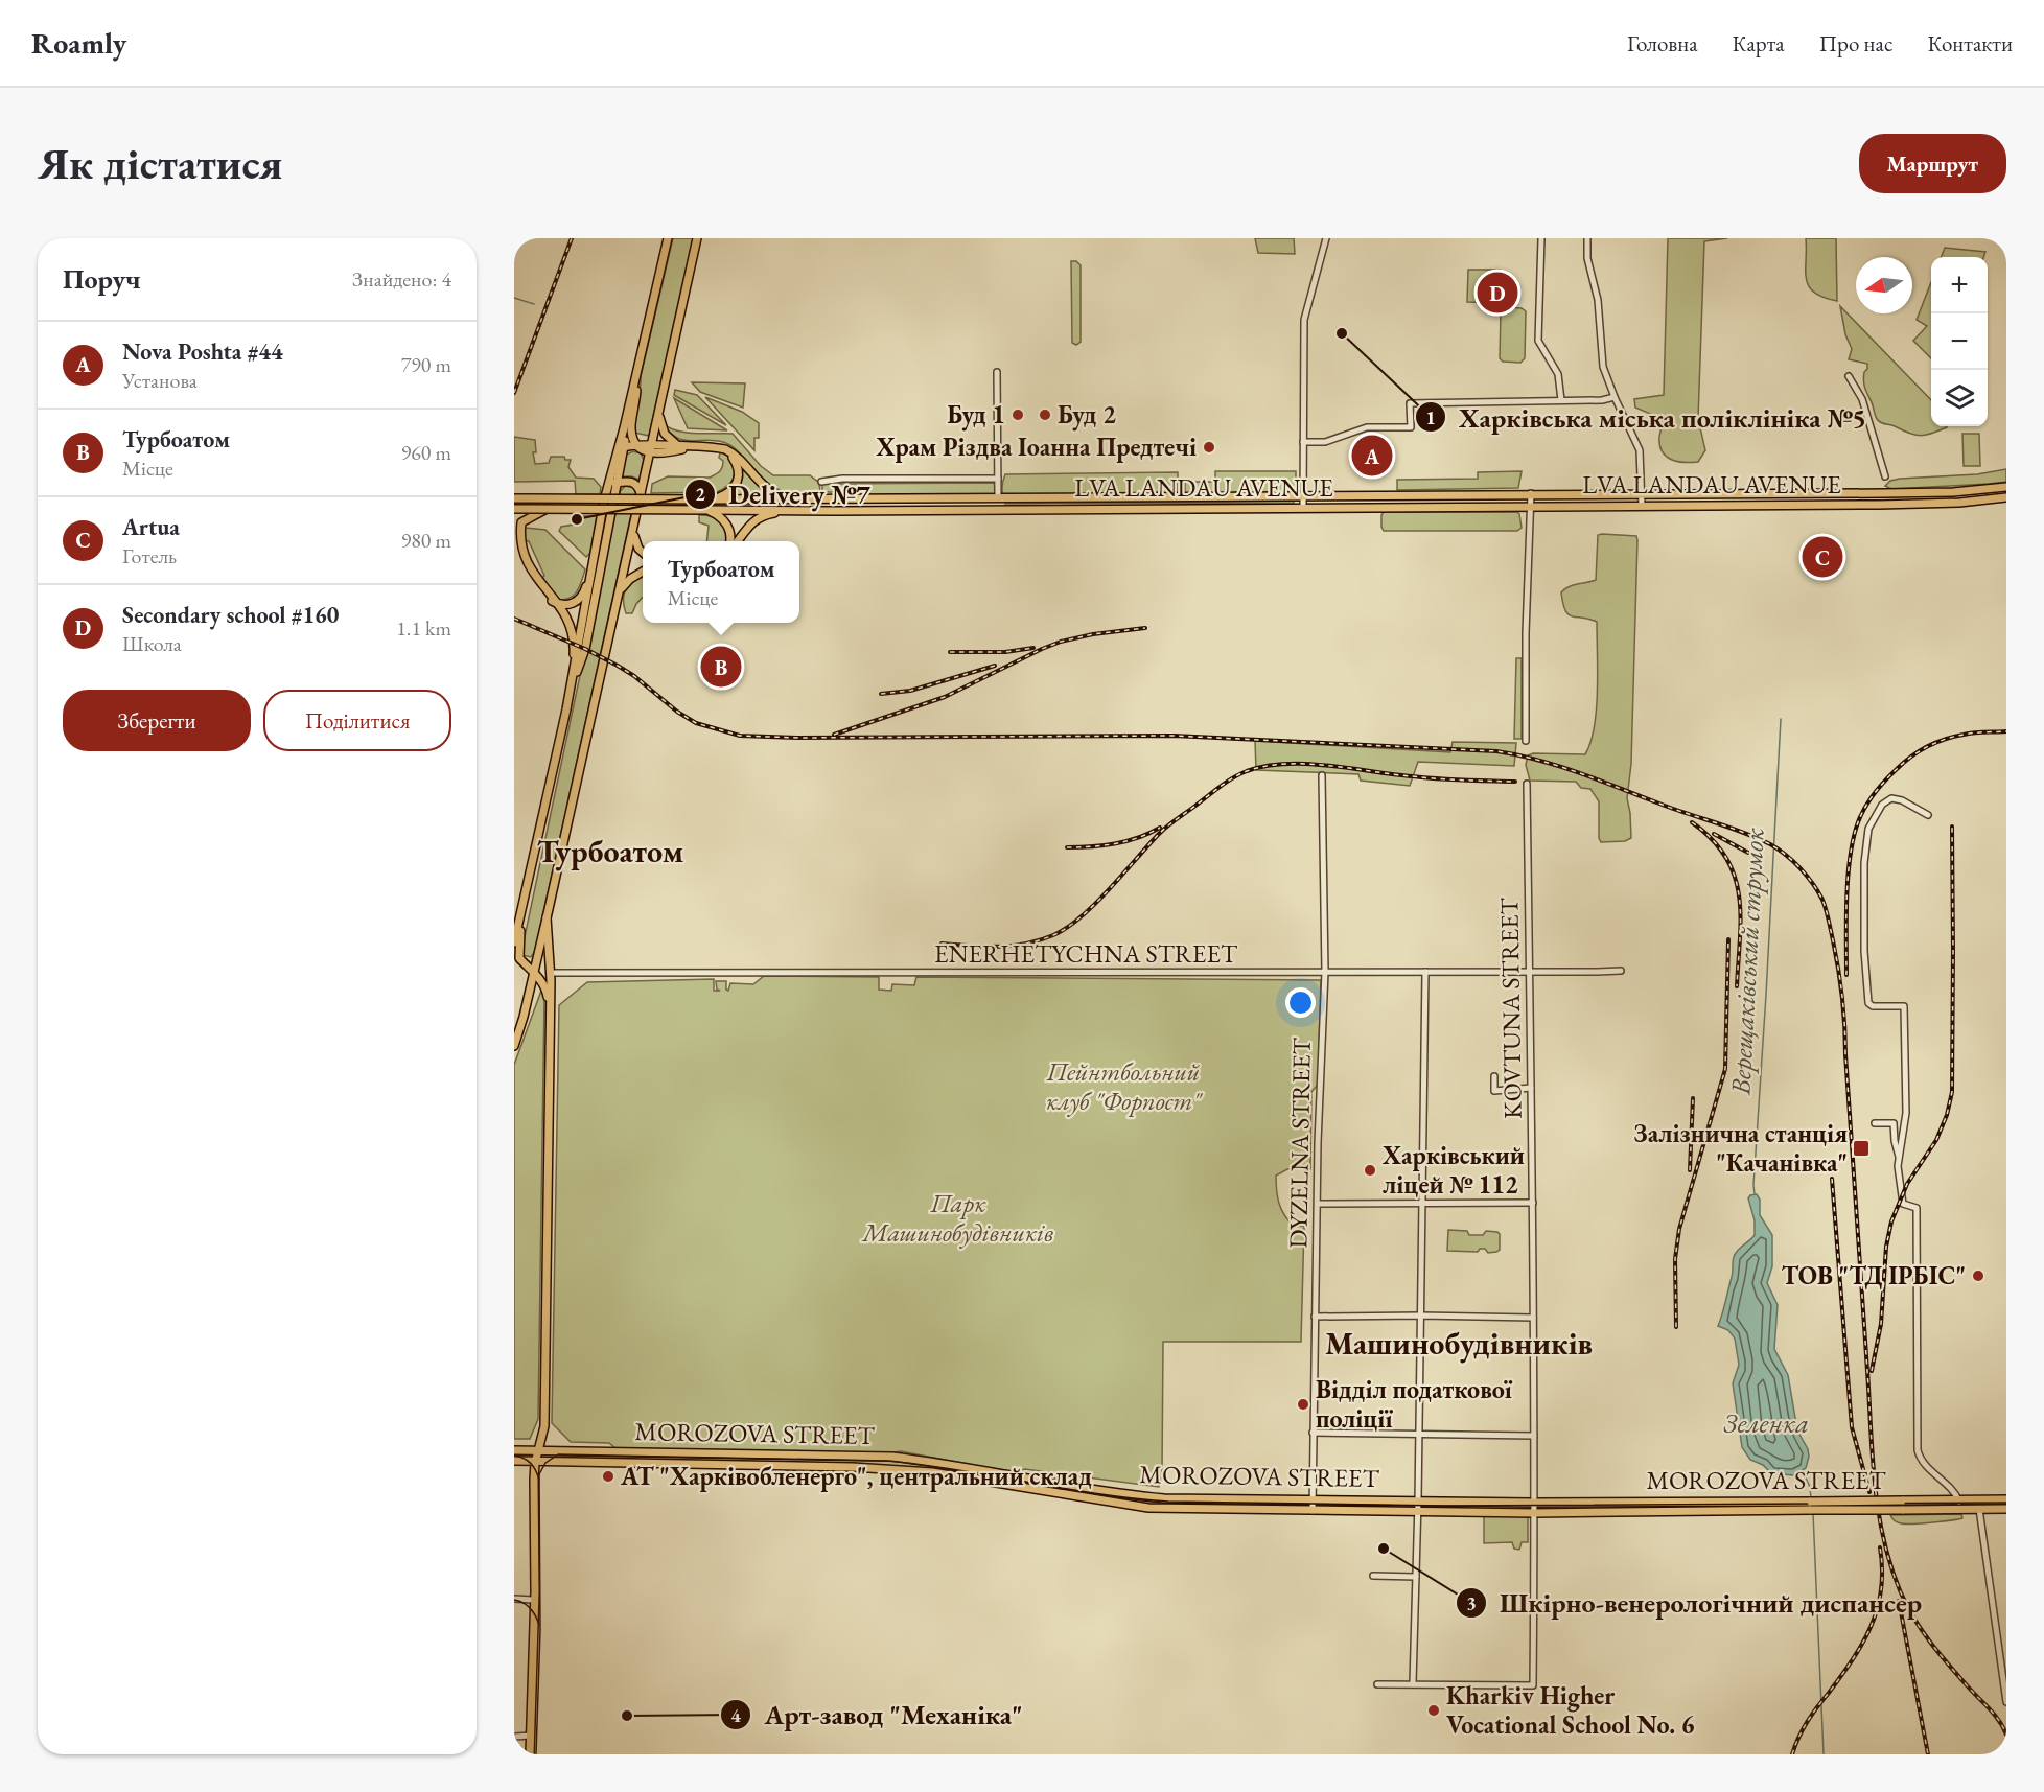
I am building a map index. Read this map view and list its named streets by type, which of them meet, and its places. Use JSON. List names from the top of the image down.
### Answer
{
  "streets": {
    "main road": ["LVA LANDAU AVENUE", "MOROZOVA STREET"],
    "street": ["ENERHETYCHNA STREET", "KOVTUNA STREET", "DYZELNA STREET"]
  },
  "crossings": [
    ["ENERHETYCHNA STREET", "KOVTUNA STREET"],
    ["ENERHETYCHNA STREET", "DYZELNA STREET"],
    ["KOVTUNA STREET", "MOROZOVA STREET"],
    ["DYZELNA STREET", "MOROZOVA STREET"]
  ],
  "districts": ["Турбоатом", "Машинобудівників"],
  "water": ["Верещаківський струмок", "Зеленка"],
  "parks": ["Пейнтбольний клуб \"Форпост\"", "Парк Машинобудівників"],
  "places": {
    "other": [
      "Харківська міська поліклініка №5",
      "Буд 1",
      "Буд 2",
      "Храм Різдва Іоанна Предтечі",
      "Delivery №7",
      "Харківський ліцей № 112",
      "ТОВ \"ТД ІРБІС\"",
      "Відділ податкової поліції",
      "АТ \"Харківобленерго\", центральний склад",
      "Шкірно-венерологічний диспансер",
      "Kharkiv Higher Vocational School No. 6",
      "Арт-завод \"Механіка\""
    ],
    "transit": ["Залізнична станція \"Качанівка\""]
  },
  "north": "left",
  "page": {
    "header": "Roamly",
    "nav": [
      "Головна",
      "Карта",
      "Про нас",
      "Контакти"
    ],
    "buttons": [
      "Маршрут",
      ["Зберегти", "Поділитися"]
    ],
    "title": "Як дістатися",
    "heading": ["Поруч", "Знайдено: 4"],
    "map_buttons": ["+", "−"],
    "pins": [
      "D",
      "A",
      "C",
      "B"
    ],
    "list": [
      {
        "mark": "A",
        "name": "Nova Poshta #44",
        "note": "Установа",
        "value": "790 m"
      },
      {
        "mark": "B",
        "name": "Турбоатом",
        "note": "Місце",
        "value": "960 m"
      },
      {
        "mark": "C",
        "name": "Artua",
        "note": "Готель",
        "value": "980 m"
      },
      {
        "mark": "D",
        "name": "Secondary school #160",
        "note": "Школа",
        "value": "1.1 km"
      }
    ],
    "popup": ["Турбоатом", "Місце"]
  }
}
